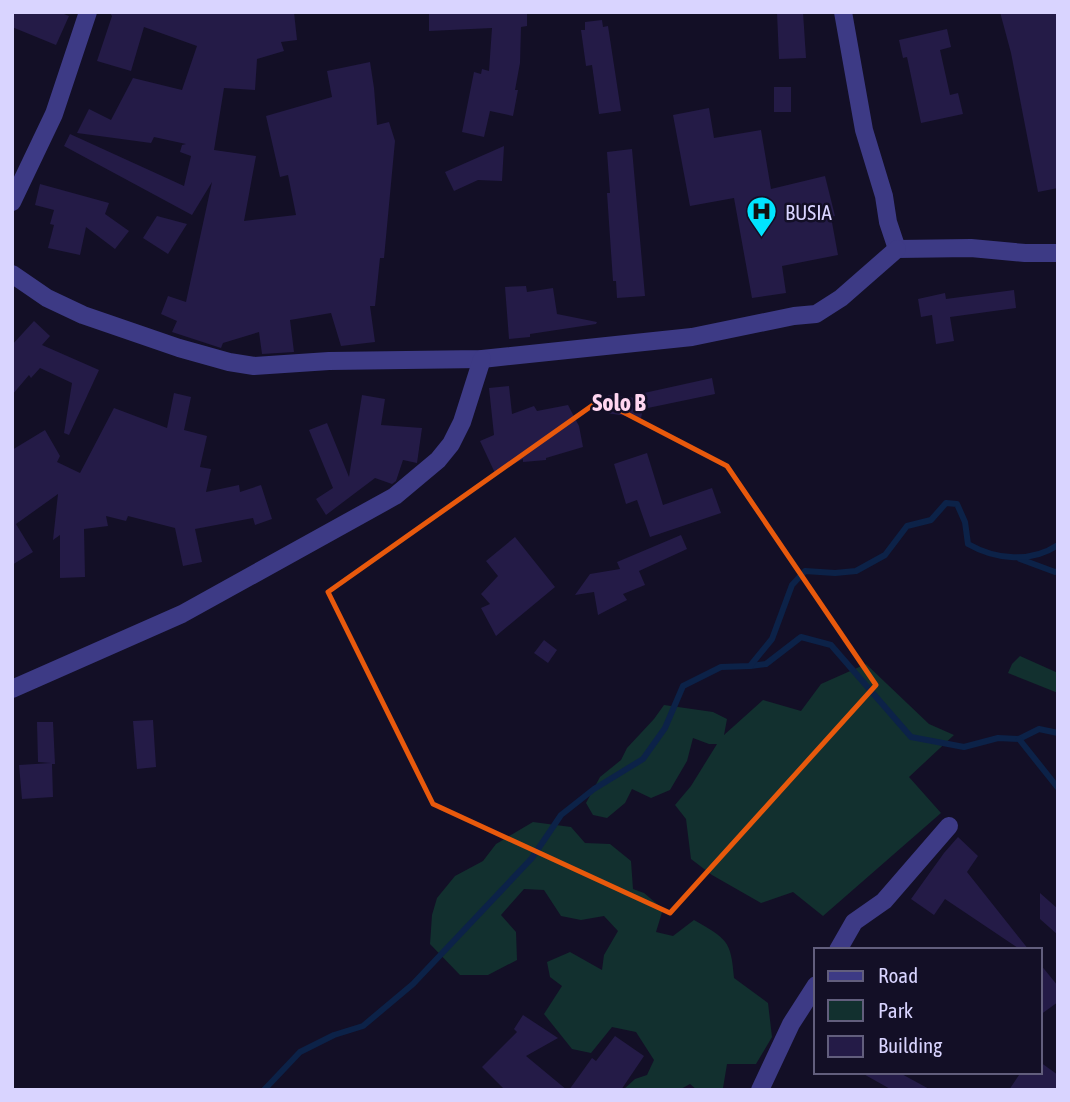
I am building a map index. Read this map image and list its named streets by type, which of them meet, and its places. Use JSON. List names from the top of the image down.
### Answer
{
  "districts": ["Solo B"],
  "places": {
    "hospital": ["BUSIA"]
  },
  "legend": ["Road", "Park", "Building"]
}
